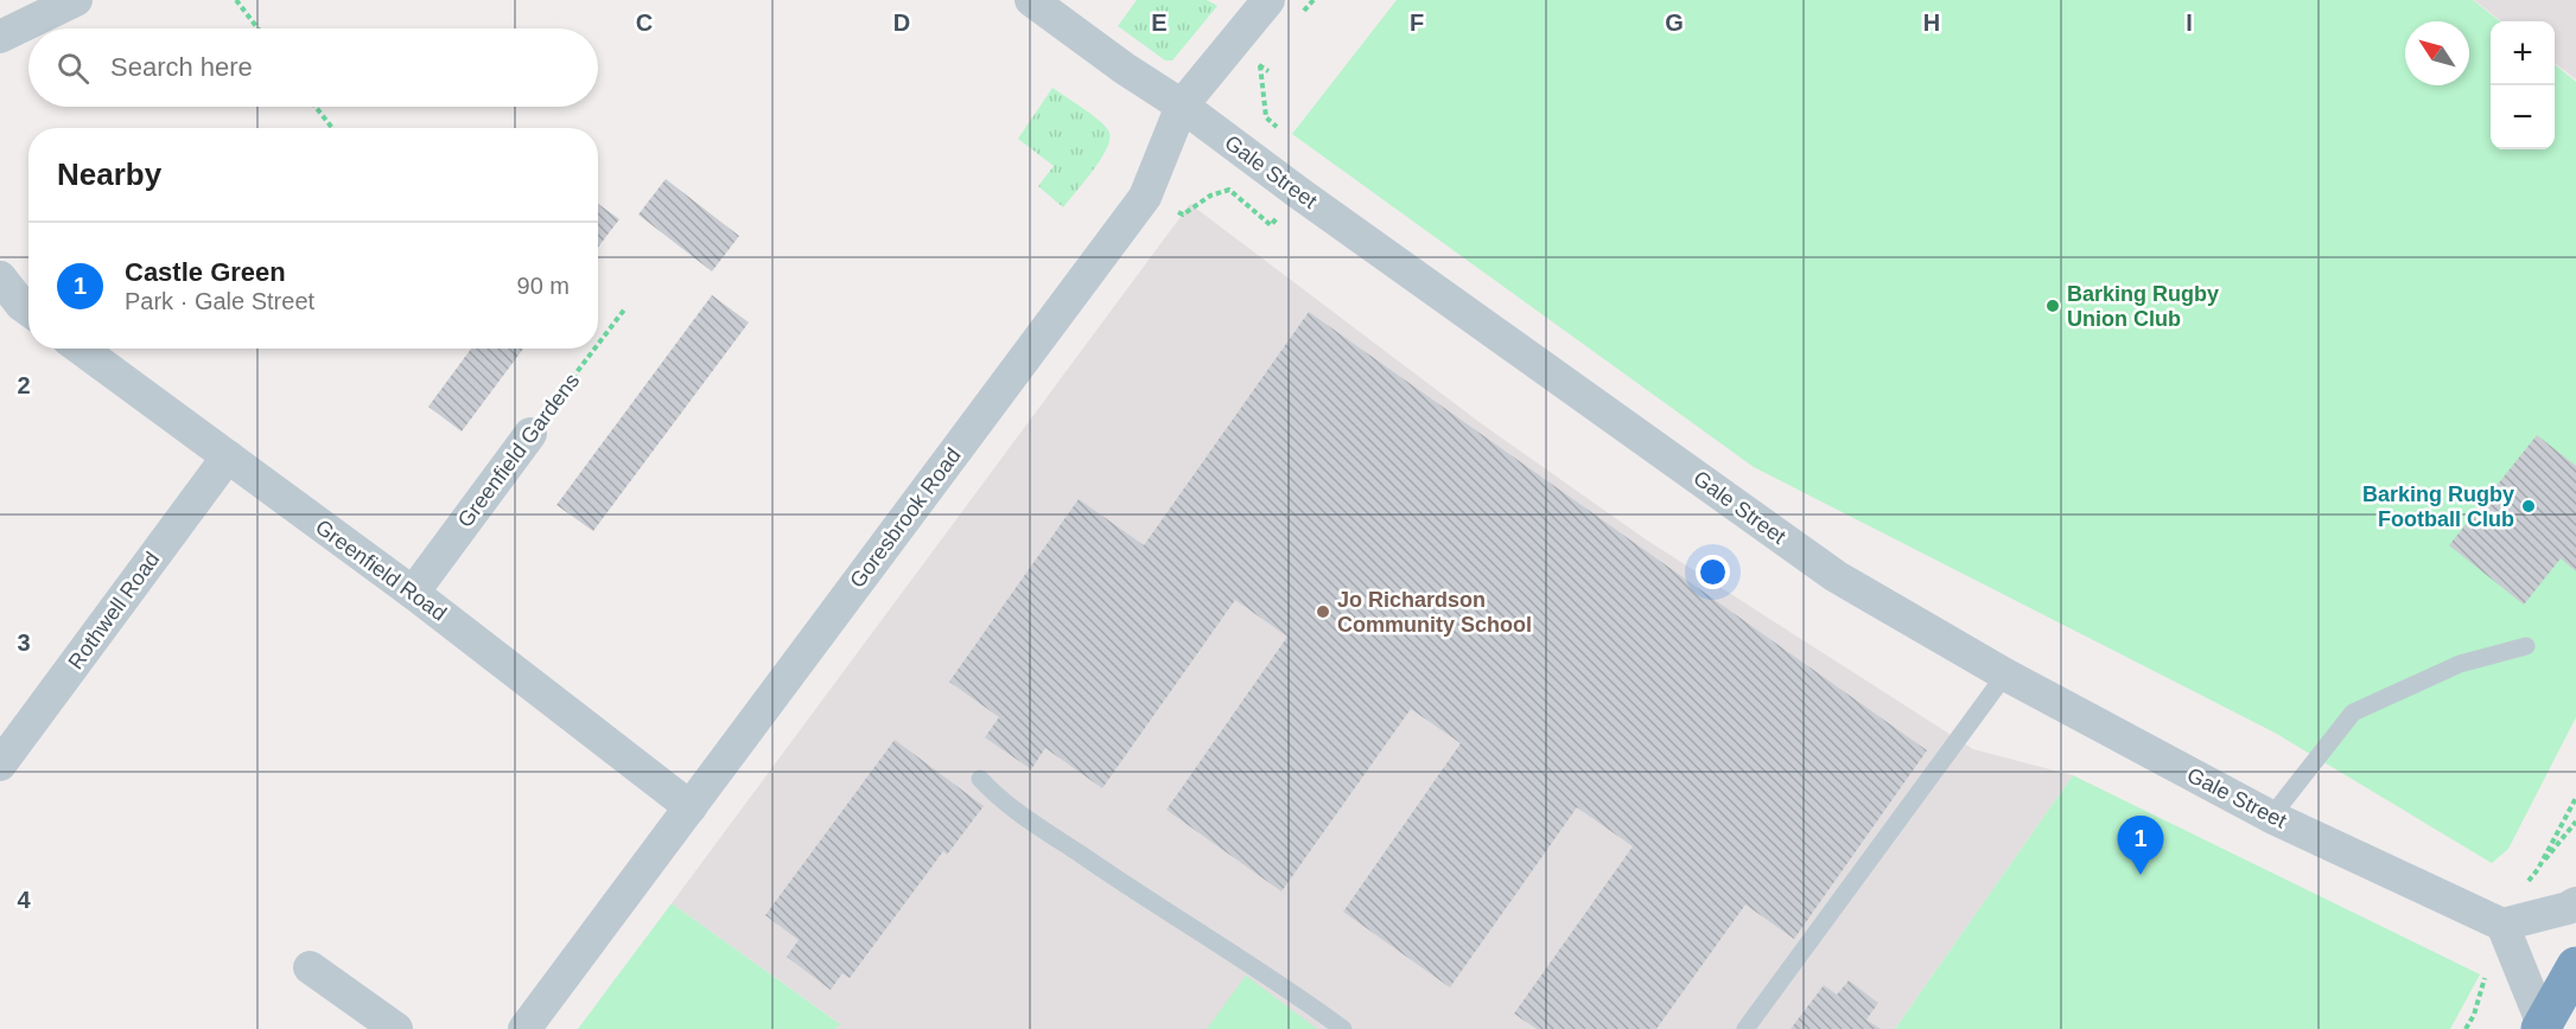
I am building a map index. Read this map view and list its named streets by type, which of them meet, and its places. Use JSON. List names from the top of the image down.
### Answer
{
  "streets": {
    "street": [
      "Gale Street",
      "Greenfield Gardens",
      "Goresbrook Road",
      "Greenfield Road",
      "Rothwell Road"
    ]
  },
  "crossings": [
    ["Gale Street", "Goresbrook Road"],
    ["Greenfield Gardens", "Greenfield Road"],
    ["Goresbrook Road", "Greenfield Road"],
    ["Greenfield Road", "Rothwell Road"]
  ],
  "places": ["Barking Rugby Union Club", "Barking Rugby Football Club", "Jo Richardson Community School"],
  "north": "top left",
  "page": {
    "map_buttons": ["+", "−"],
    "search": "Search here",
    "heading": "Nearby",
    "list": [
      {
        "mark": "1",
        "name": "Castle Green",
        "note": "Park · Gale Street",
        "value": "90 m"
      }
    ],
    "pins": "1"
  },
  "grid": {
    "columns": [
      "C",
      "D",
      "E",
      "F",
      "G",
      "H",
      "I"
    ],
    "rows": ["2", "3", "4"]
  }
}
